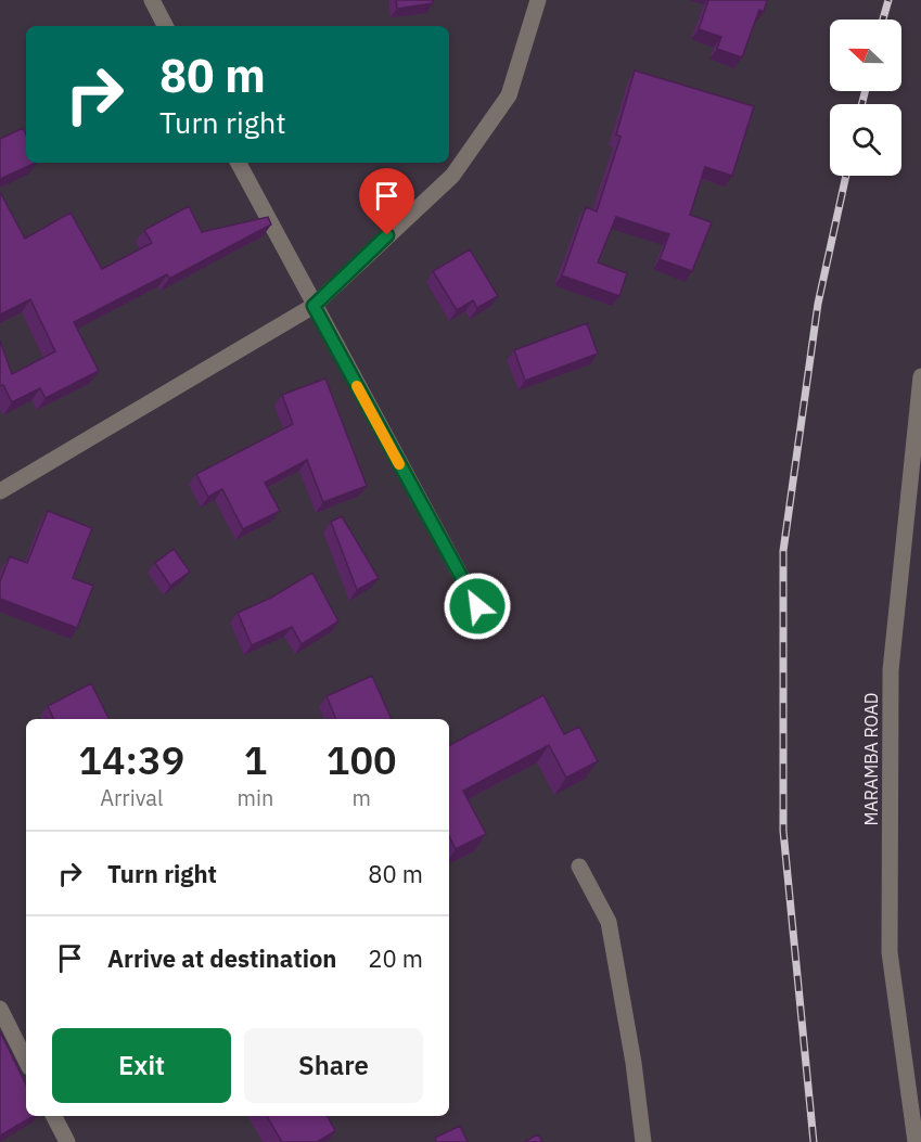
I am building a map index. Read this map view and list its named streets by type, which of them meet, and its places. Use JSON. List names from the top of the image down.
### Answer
{
  "streets": {
    "street": ["MARAMBA ROAD"]
  },
  "north": "left",
  "page": {
    "turn": ["80 m", "Turn right"],
    "eta": [
      "14:39",
      "Arrival",
      "1",
      "min",
      "100",
      "m"
    ],
    "list": [
      {
        "name": "Turn right",
        "value": "80 m"
      },
      {
        "name": "Arrive at destination",
        "value": "20 m"
      }
    ],
    "buttons": ["Exit", "Share"]
  }
}
